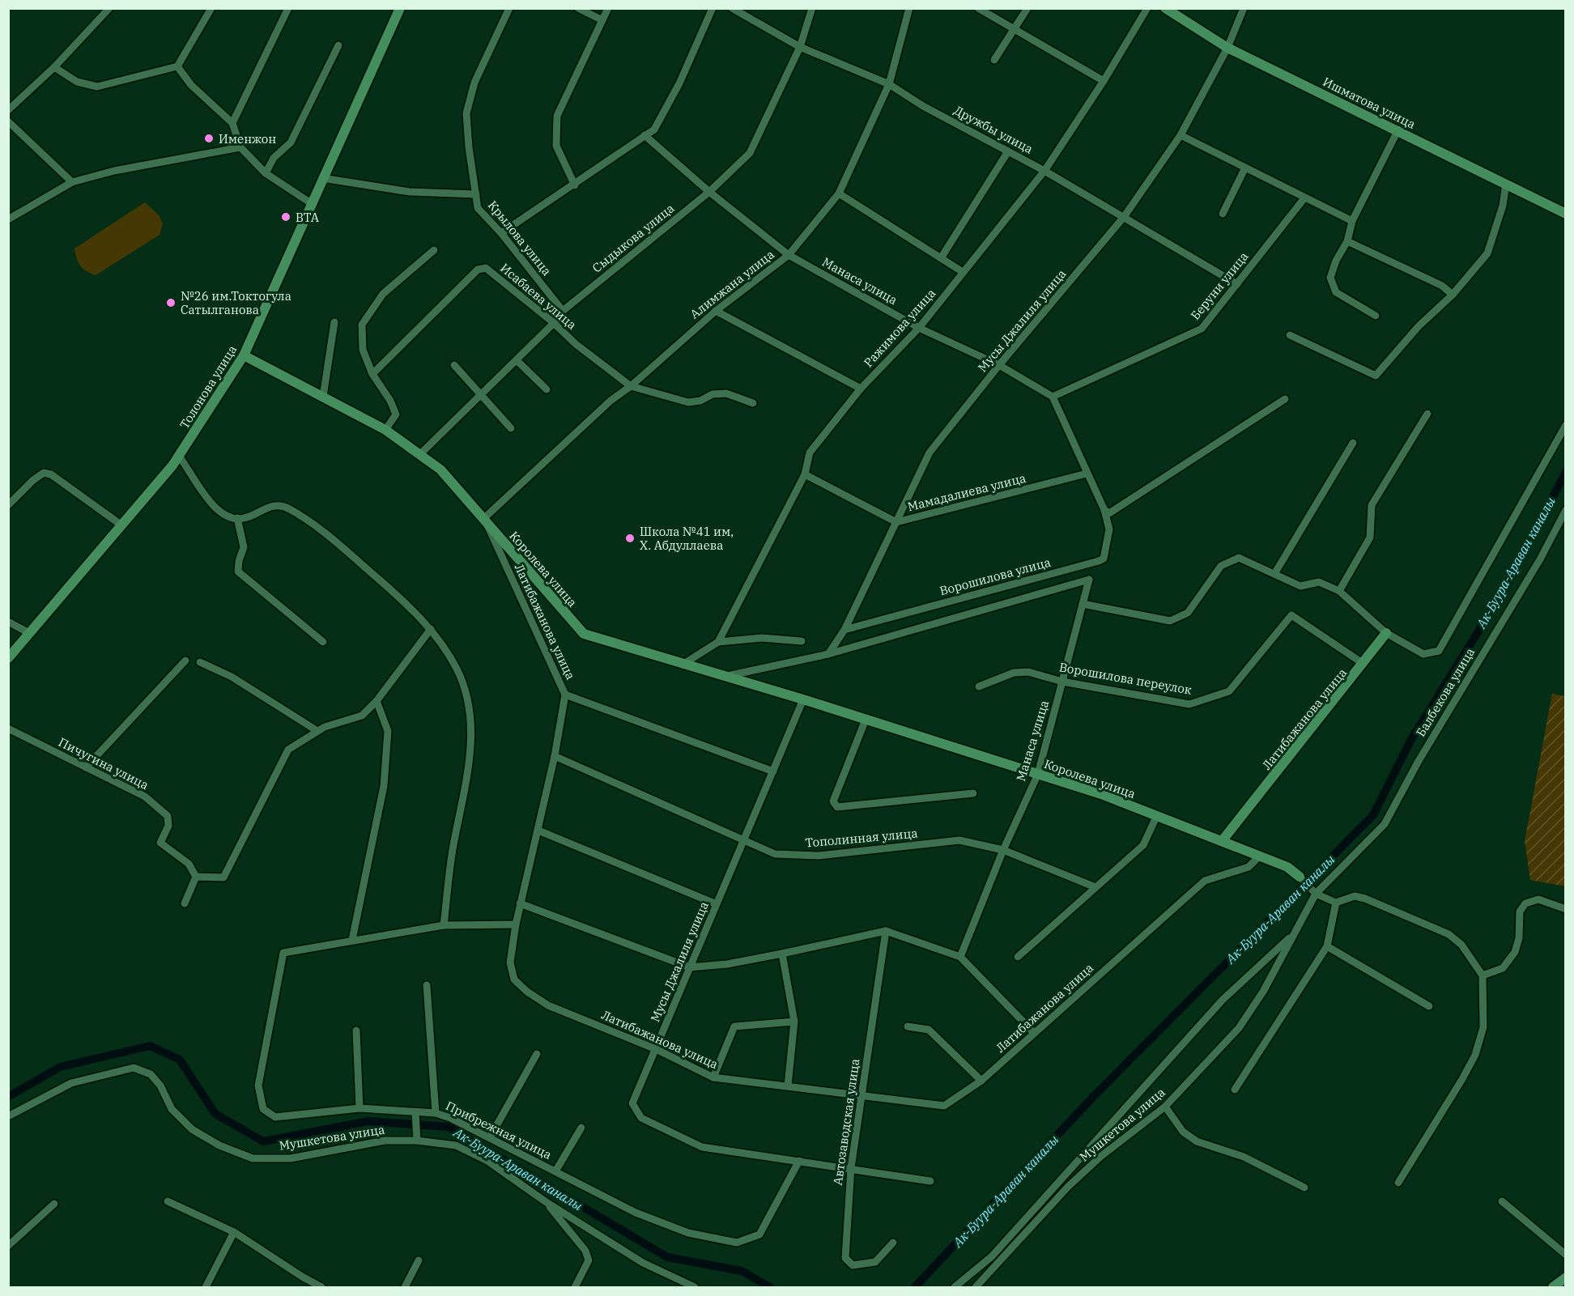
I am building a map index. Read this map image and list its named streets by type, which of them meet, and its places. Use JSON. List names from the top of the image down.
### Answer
{
  "streets": {
    "street": [
      "Ишматова улица",
      "Дружбы улица",
      "Крылова улица",
      "Сыдыкова улица",
      "Манаса улица",
      "Алимжана улица",
      "Беруни улица",
      "Исабаева улица",
      "Мусы Джалиля улица",
      "Ражимова улица",
      "Толонова улица",
      "Мамадалиева улица",
      "Королева улица",
      "Ворошилова улица",
      "Латибажанова улица",
      "Ворошилова переулок",
      "Балбекова улица",
      "Пичугина улица",
      "Тополинная улица",
      "Автозаводская улица",
      "Мушкетова улица",
      "Прибрежная улица"
    ]
  },
  "crossings": [
    ["Ишматова улица", "Мусы Джалиля улица"],
    ["Дружбы улица", "Сыдыкова улица"],
    ["Дружбы улица", "Алимжана улица"],
    ["Дружбы улица", "Беруни улица"],
    ["Дружбы улица", "Мусы Джалиля улица"],
    ["Дружбы улица", "Ражимова улица"],
    ["Крылова улица", "Сыдыкова улица"],
    ["Сыдыкова улица", "Манаса улица"],
    ["Сыдыкова улица", "Исабаева улица"],
    ["Сыдыкова улица", "Королева улица"],
    ["Манаса улица", "Алимжана улица"],
    ["Манаса улица", "Беруни улица"],
    ["Манаса улица", "Мусы Джалиля улица"],
    ["Манаса улица", "Ражимова улица"],
    ["Манаса улица", "Королева улица"],
    ["Манаса улица", "Ворошилова переулок"],
    ["Манаса улица", "Тополинная улица"],
    ["Алимжана улица", "Исабаева улица"],
    ["Алимжана улица", "Королева улица"],
    ["Алимжана улица", "Латибажанова улица"],
    ["Мусы Джалиля улица", "Мамадалиева улица"],
    ["Мусы Джалиля улица", "Королева улица"],
    ["Мусы Джалиля улица", "Ворошилова улица"],
    ["Мусы Джалиля улица", "Латибажанова улица"],
    ["Мусы Джалиля улица", "Тополинная улица"],
    ["Мусы Джалиля улица", "Автозаводская улица"],
    ["Мусы Джалиля улица", "Прибрежная улица"],
    ["Ражимова улица", "Мамадалиева улица"],
    ["Толонова улица", "Королева улица"],
    ["Королева улица", "Латибажанова улица"],
    ["Латибажанова улица", "Ворошилова переулок"],
    ["Латибажанова улица", "Тополинная улица"],
    ["Латибажанова улица", "Автозаводская улица"],
    ["Латибажанова улица", "Прибрежная улица"],
    ["Балбекова улица", "Мушкетова улица"]
  ],
  "water": ["Ак-Буура-Араван каналы"],
  "places": [
    "Именжон",
    "BTA",
    "№26 им.Токтогула Сатылганова",
    "Школа №41 им, Х. Абдуллаева"
  ]
}
